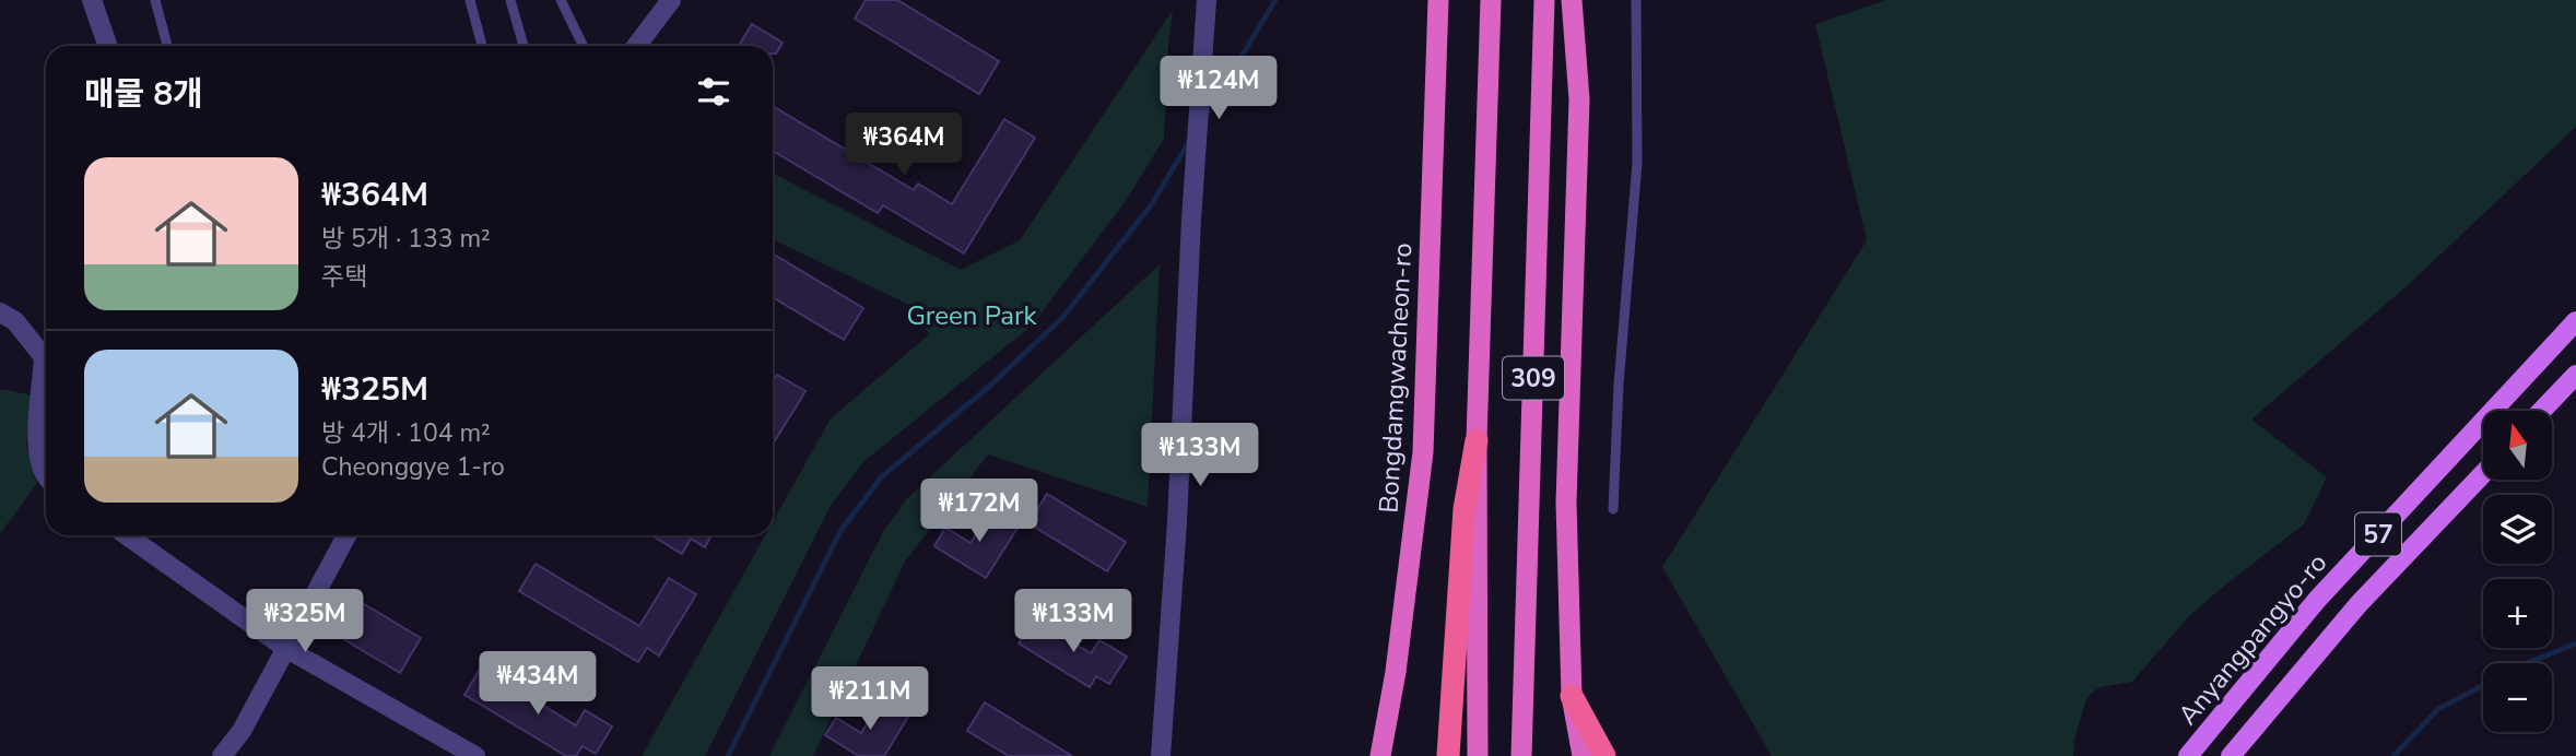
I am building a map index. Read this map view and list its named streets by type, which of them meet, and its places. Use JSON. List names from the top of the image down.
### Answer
{
  "streets": {
    "highway": ["Bongdamgwacheon-ro", "309"],
    "main road": ["57", "Anyangpangyo-ro"]
  },
  "parks": ["Green Park"],
  "north": "top",
  "page": {
    "heading": "매물 8개",
    "price": [
      "₩124M",
      "₩364M",
      "₩133M",
      "₩172M",
      "₩325M",
      "₩133M",
      "₩434M",
      "₩211M"
    ],
    "list": [
      {
        "name": "₩364M",
        "note": "방 5개 · 133 m² · 주택"
      },
      {
        "name": "₩325M",
        "note": "방 4개 · 104 m² · Cheonggye 1-ro"
      }
    ],
    "map_buttons": ["+", "−"]
  }
}
